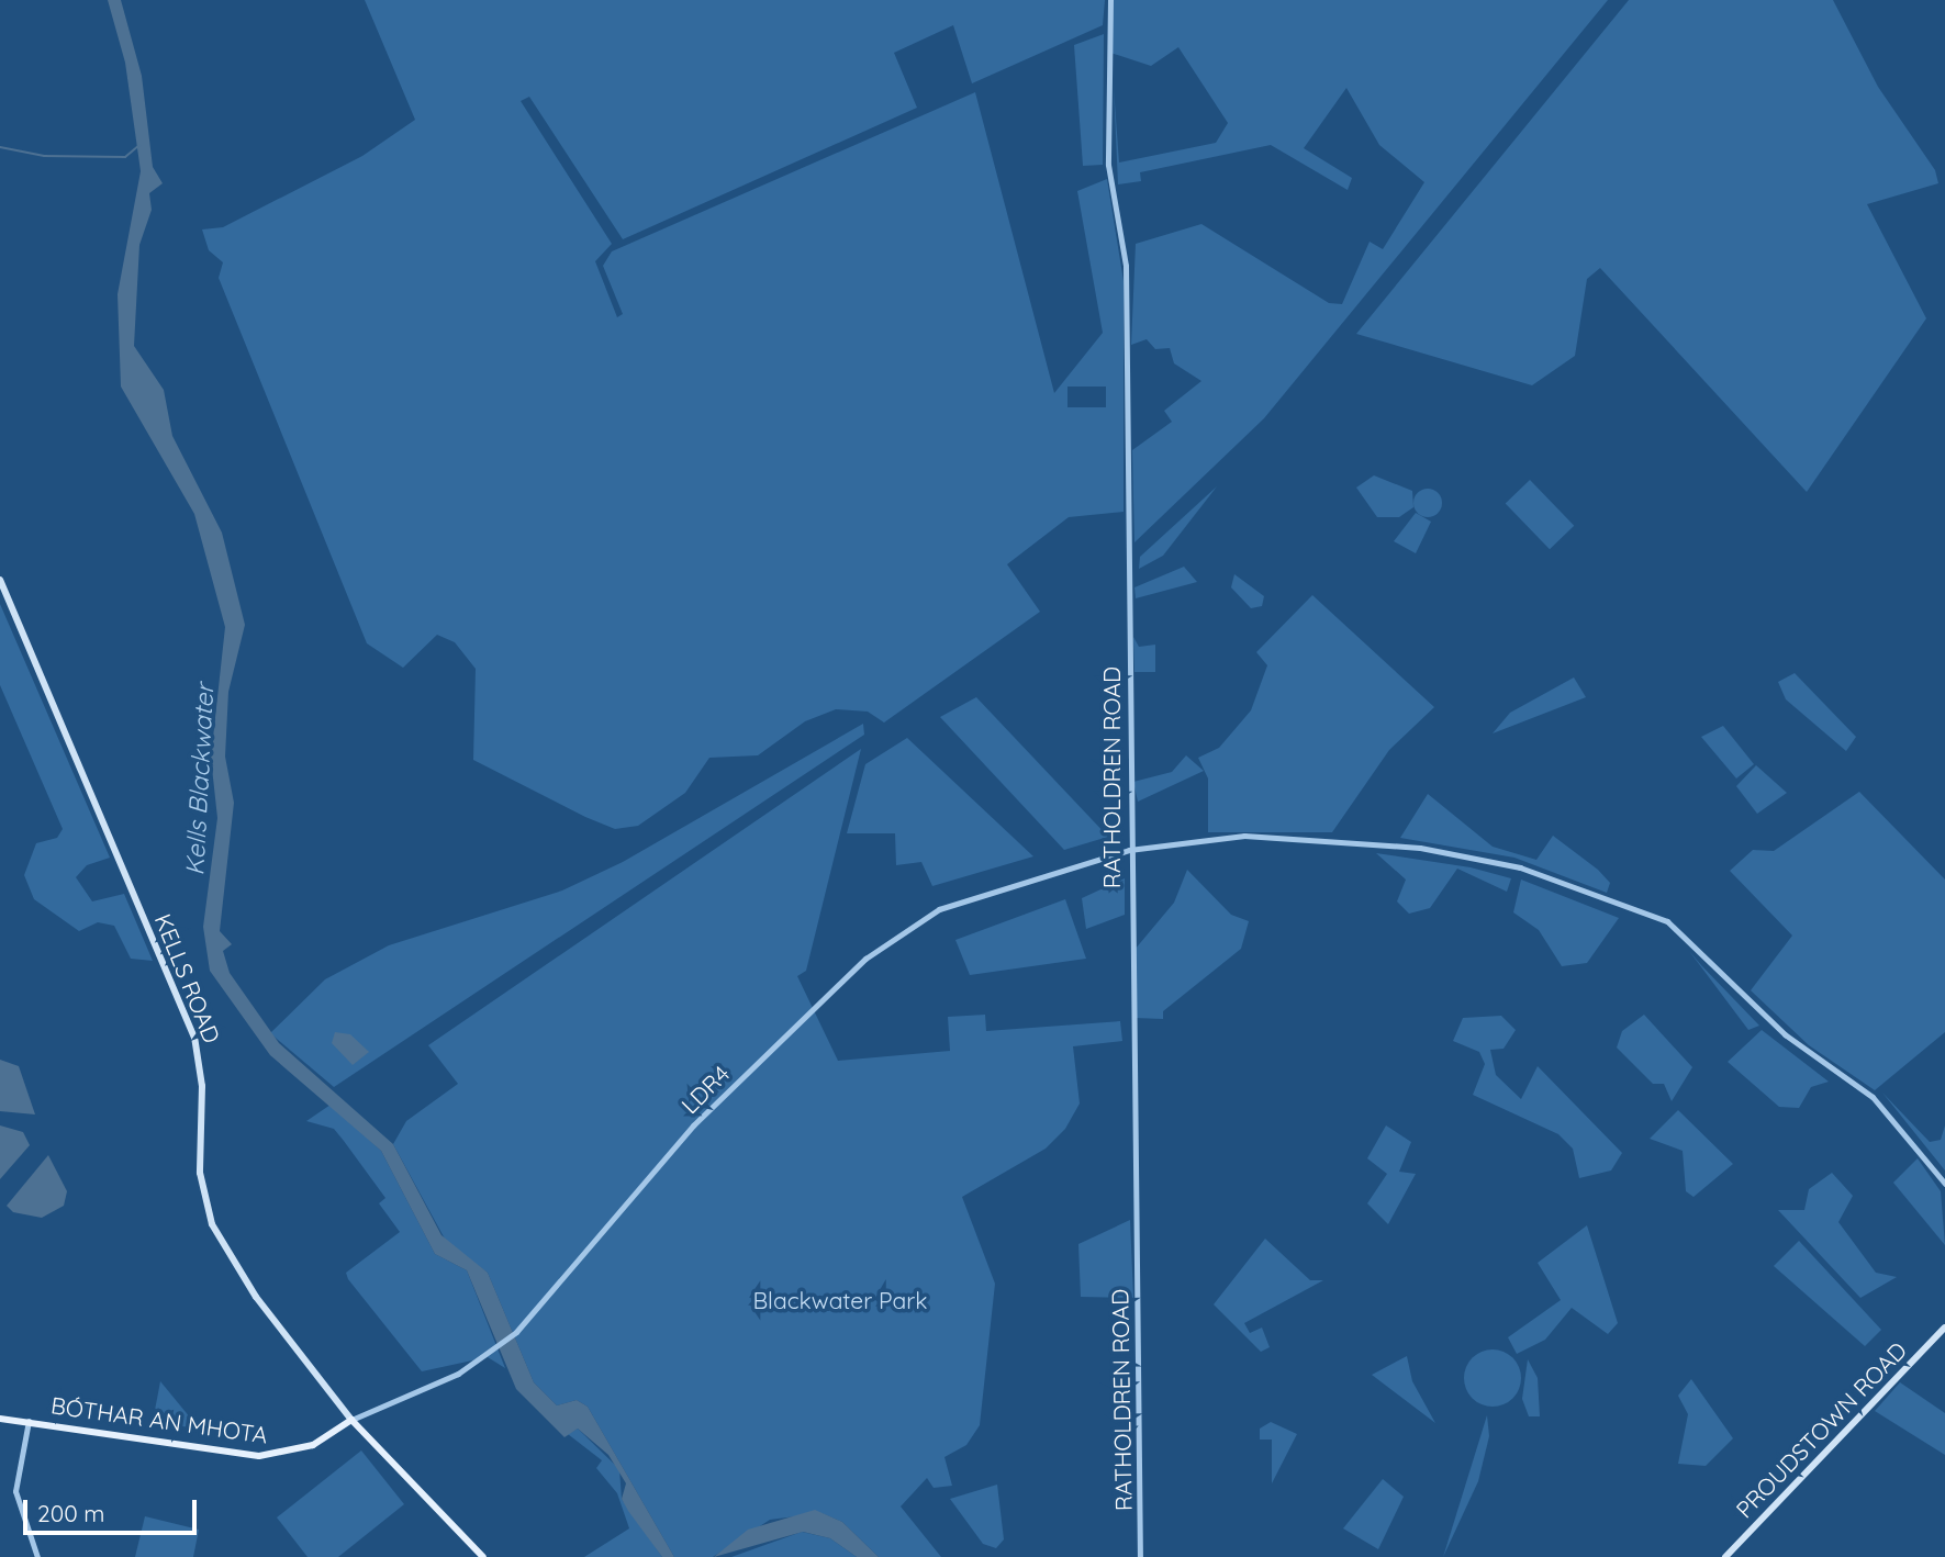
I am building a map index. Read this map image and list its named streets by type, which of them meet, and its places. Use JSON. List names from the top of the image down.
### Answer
{
  "streets": {
    "main road": ["KELLS ROAD", "BÓTHAR AN MHOTA", "PROUDSTOWN ROAD"],
    "street": ["RATHOLDREN ROAD", "LDR4"]
  },
  "crossings": [
    ["RATHOLDREN ROAD", "LDR4"],
    ["KELLS ROAD", "LDR4"],
    ["KELLS ROAD", "BÓTHAR AN MHOTA"],
    ["LDR4", "BÓTHAR AN MHOTA"]
  ],
  "water": ["Kells Blackwater"],
  "parks": ["Blackwater Park"],
  "scale_bar": "200 m"
}
